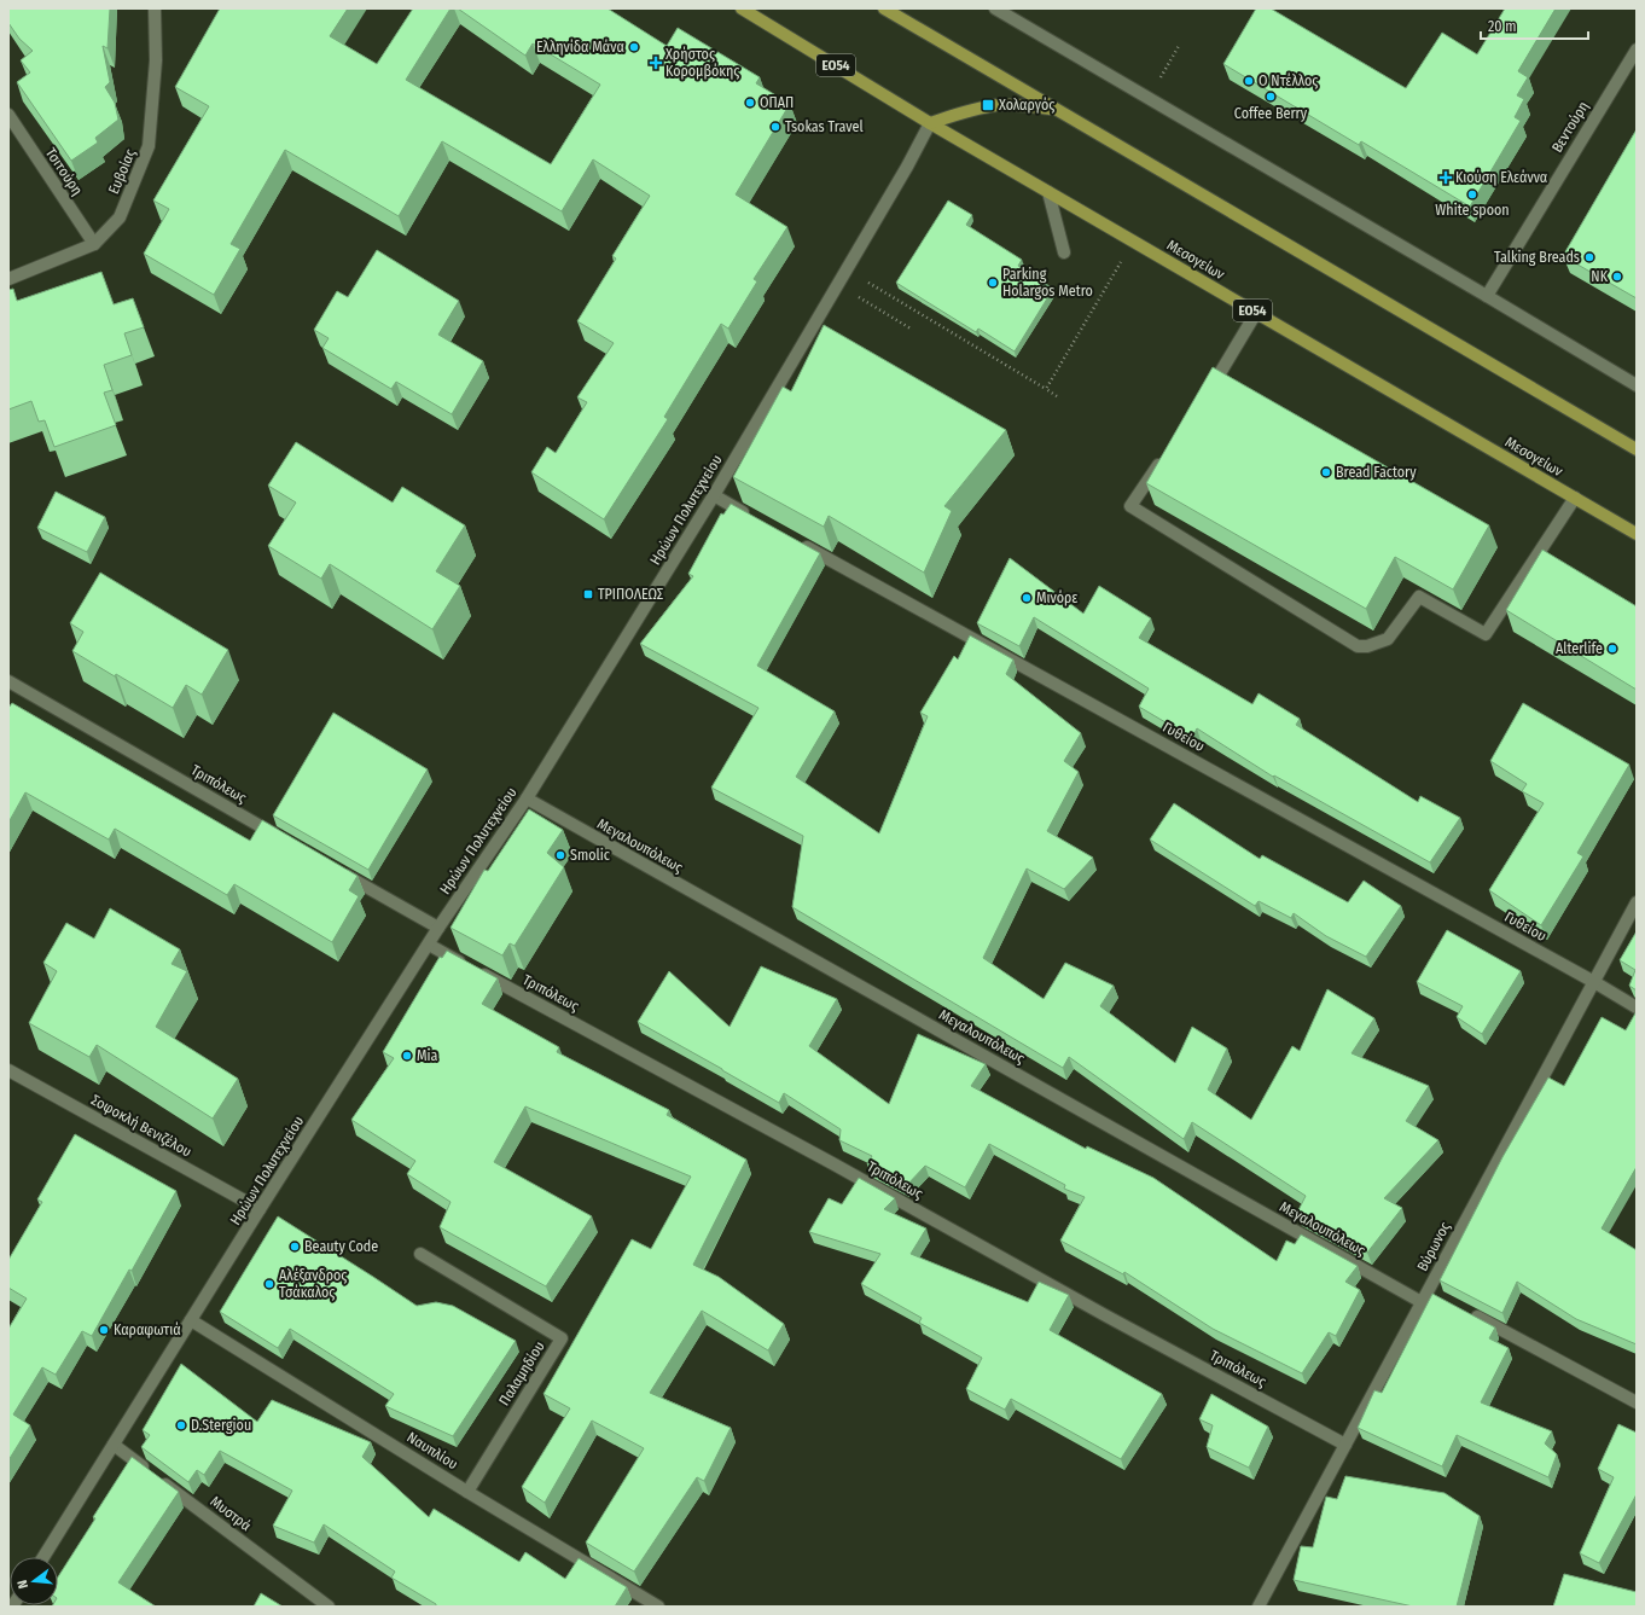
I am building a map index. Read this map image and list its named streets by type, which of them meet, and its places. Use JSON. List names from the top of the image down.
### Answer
{
  "streets": {
    "main road": ["ΕΟ54", "Μεσογείων"],
    "street": [
      "Βεντούρη",
      "Τσιτούρη",
      "Ευβοίας",
      "Ηρώων Πολυτεχνείου",
      "Γυθείου",
      "Τριπόλεως",
      "Μεγαλουπόλεως",
      "Σοφοκλή Βενιζέλου",
      "Βύρωνος",
      "Παλαμηδίου",
      "Ναυπλίου",
      "Μυστρά"
    ]
  },
  "crossings": [
    ["Τσιτούρη", "Ευβοίας"],
    ["Μεσογείων", "Ηρώων Πολυτεχνείου"],
    ["Ηρώων Πολυτεχνείου", "Τριπόλεως"],
    ["Ηρώων Πολυτεχνείου", "Μεγαλουπόλεως"],
    ["Ηρώων Πολυτεχνείου", "Σοφοκλή Βενιζέλου"],
    ["Ηρώων Πολυτεχνείου", "Ναυπλίου"],
    ["Ηρώων Πολυτεχνείου", "Μυστρά"],
    ["Γυθείου", "Βύρωνος"],
    ["Τριπόλεως", "Βύρωνος"],
    ["Μεγαλουπόλεως", "Βύρωνος"],
    ["Παλαμηδίου", "Ναυπλίου"]
  ],
  "places": {
    "other": [
      "Ελληνίδα Μάνα",
      "Ο Ντέλλος",
      "Coffee Berry",
      "ΟΠΑΠ",
      "Tsokas Travel",
      "White spoon",
      "Talking Breads",
      "NK",
      "Parking Holargos Metro",
      "Bread Factory",
      "Μινόρε",
      "Alterlife",
      "Smolic",
      "Mia",
      "Beauty Code",
      "Αλέξανδρος Τσάκαλος",
      "Καραφωτιά",
      "D.Stergiou"
    ],
    "health": ["Χρήστος Κορομβόκης", "Κιούση Ελεάννα"],
    "transit": ["Χολαργός", "ΤΡΙΠΟΛΕΩΣ"]
  },
  "scale_bar": "20 m",
  "north": "left"
}
